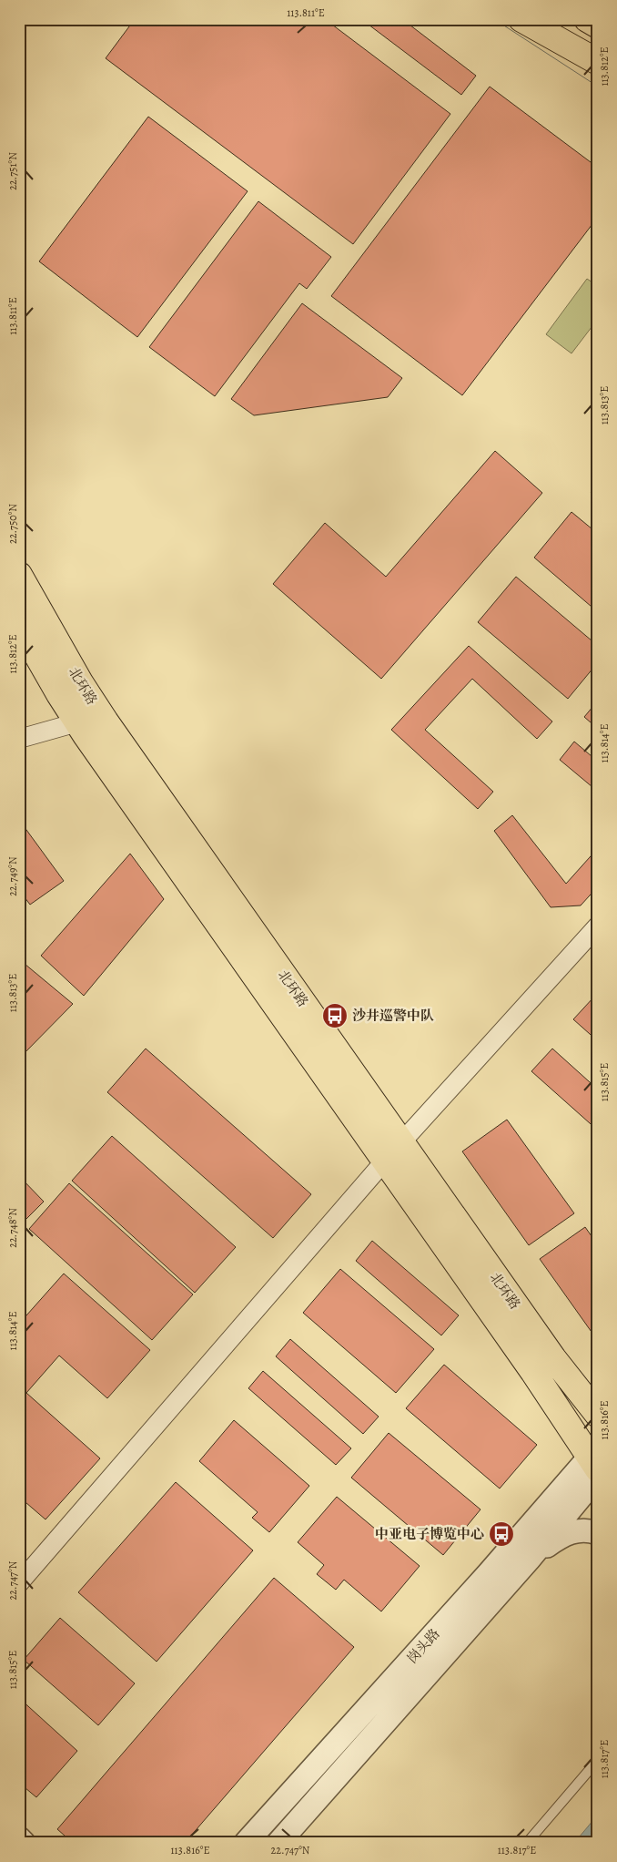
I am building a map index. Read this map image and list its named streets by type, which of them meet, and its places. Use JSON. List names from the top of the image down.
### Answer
{
  "streets": {
    "main road": ["北环路"],
    "street": ["岗头路"]
  },
  "crossings": [
    ["北环路", "岗头路"]
  ],
  "places": {
    "bus stop": ["沙井巡警中队", "中亚电子博览中心"]
  },
  "coordinates": [
    "113.811°E",
    "113.812°E",
    "22.751°N",
    "113.813°E",
    "22.750°N",
    "113.814°E",
    "22.749°N",
    "113.815°E",
    "22.748°N",
    "113.816°E",
    "22.747°N",
    "113.817°E"
  ]
}
